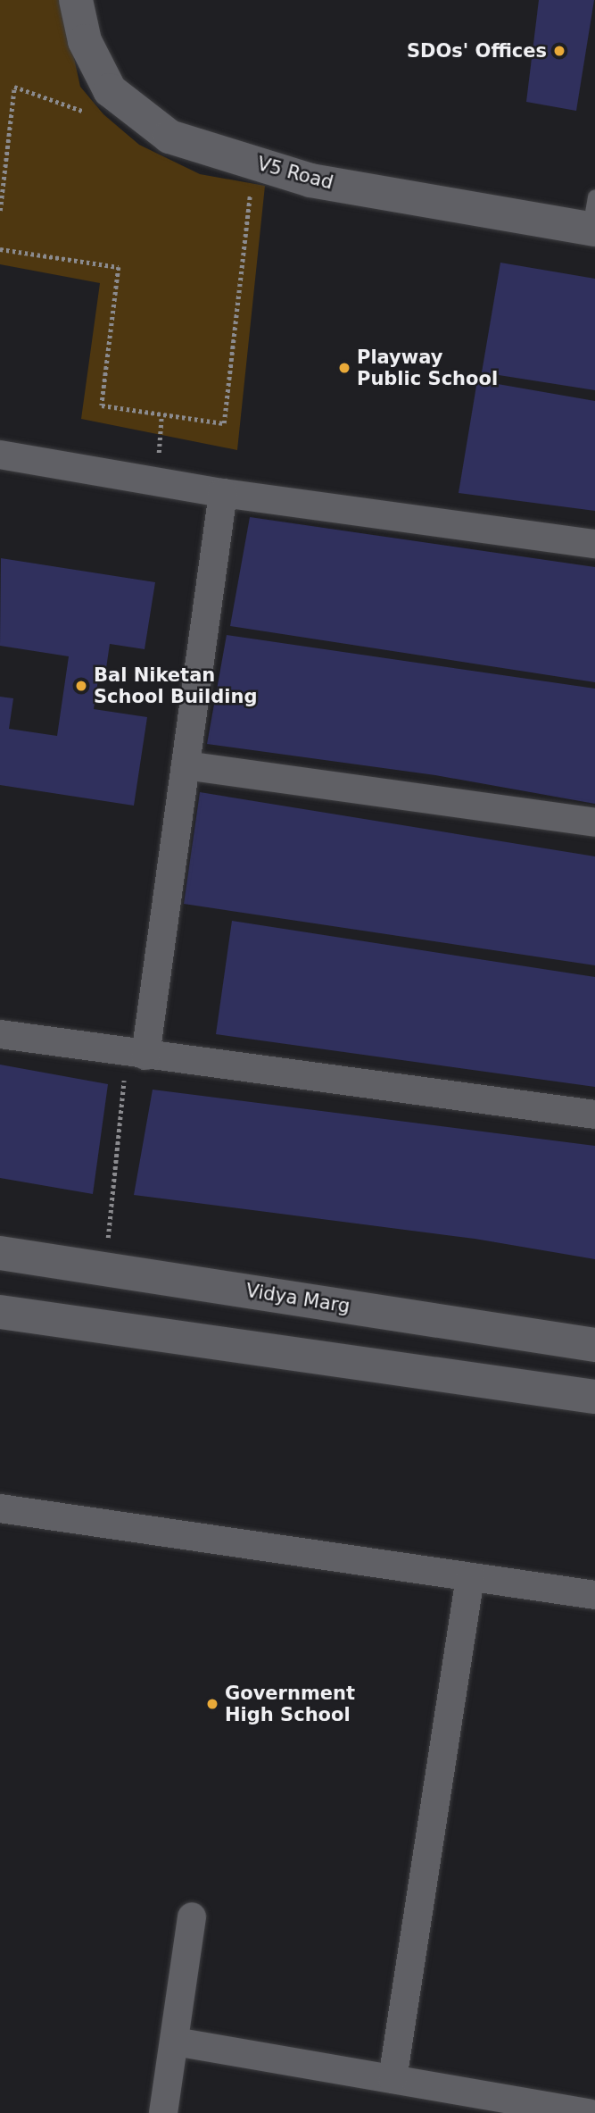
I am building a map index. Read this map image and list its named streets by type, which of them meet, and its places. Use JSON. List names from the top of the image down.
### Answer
{
  "streets": {
    "main road": ["V5 Road", "Vidya Marg"]
  },
  "places": [
    "SDOs' Offices",
    "Playway Public School",
    "Bal Niketan School Building",
    "Government High School"
  ]
}
